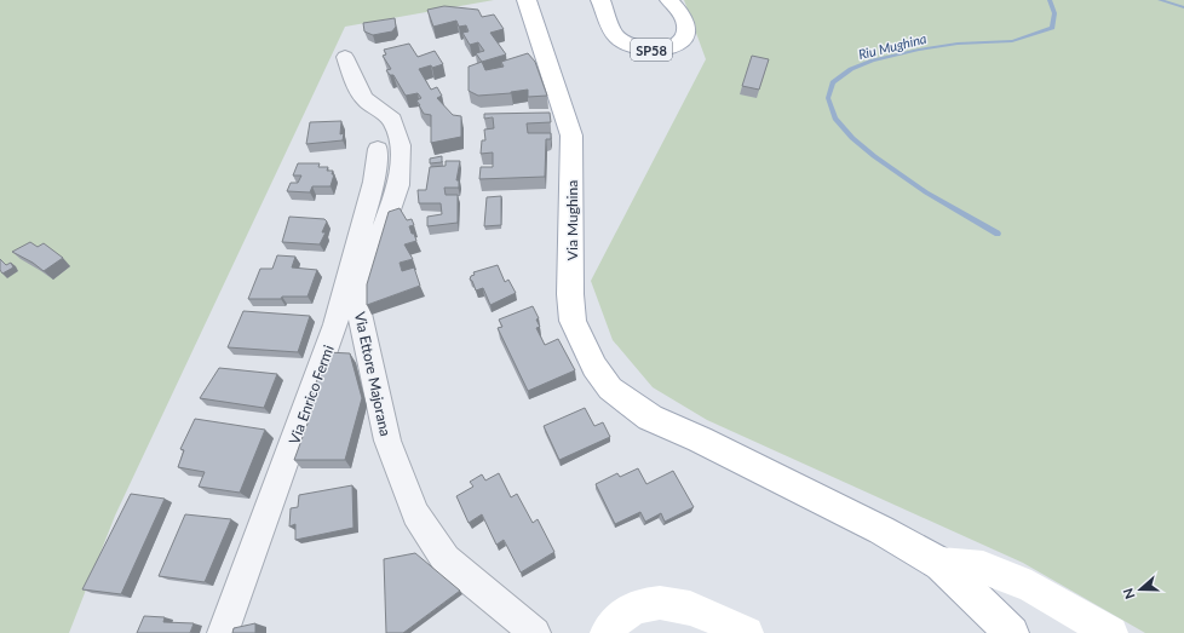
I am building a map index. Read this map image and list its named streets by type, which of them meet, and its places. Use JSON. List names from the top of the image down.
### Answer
{
  "streets": {
    "main road": ["SP58", "Via Mughina"],
    "street": ["Via Ettore Majorana", "Via Enrico Fermi"]
  },
  "water": ["Riu Mughina"],
  "north": "left"
}
